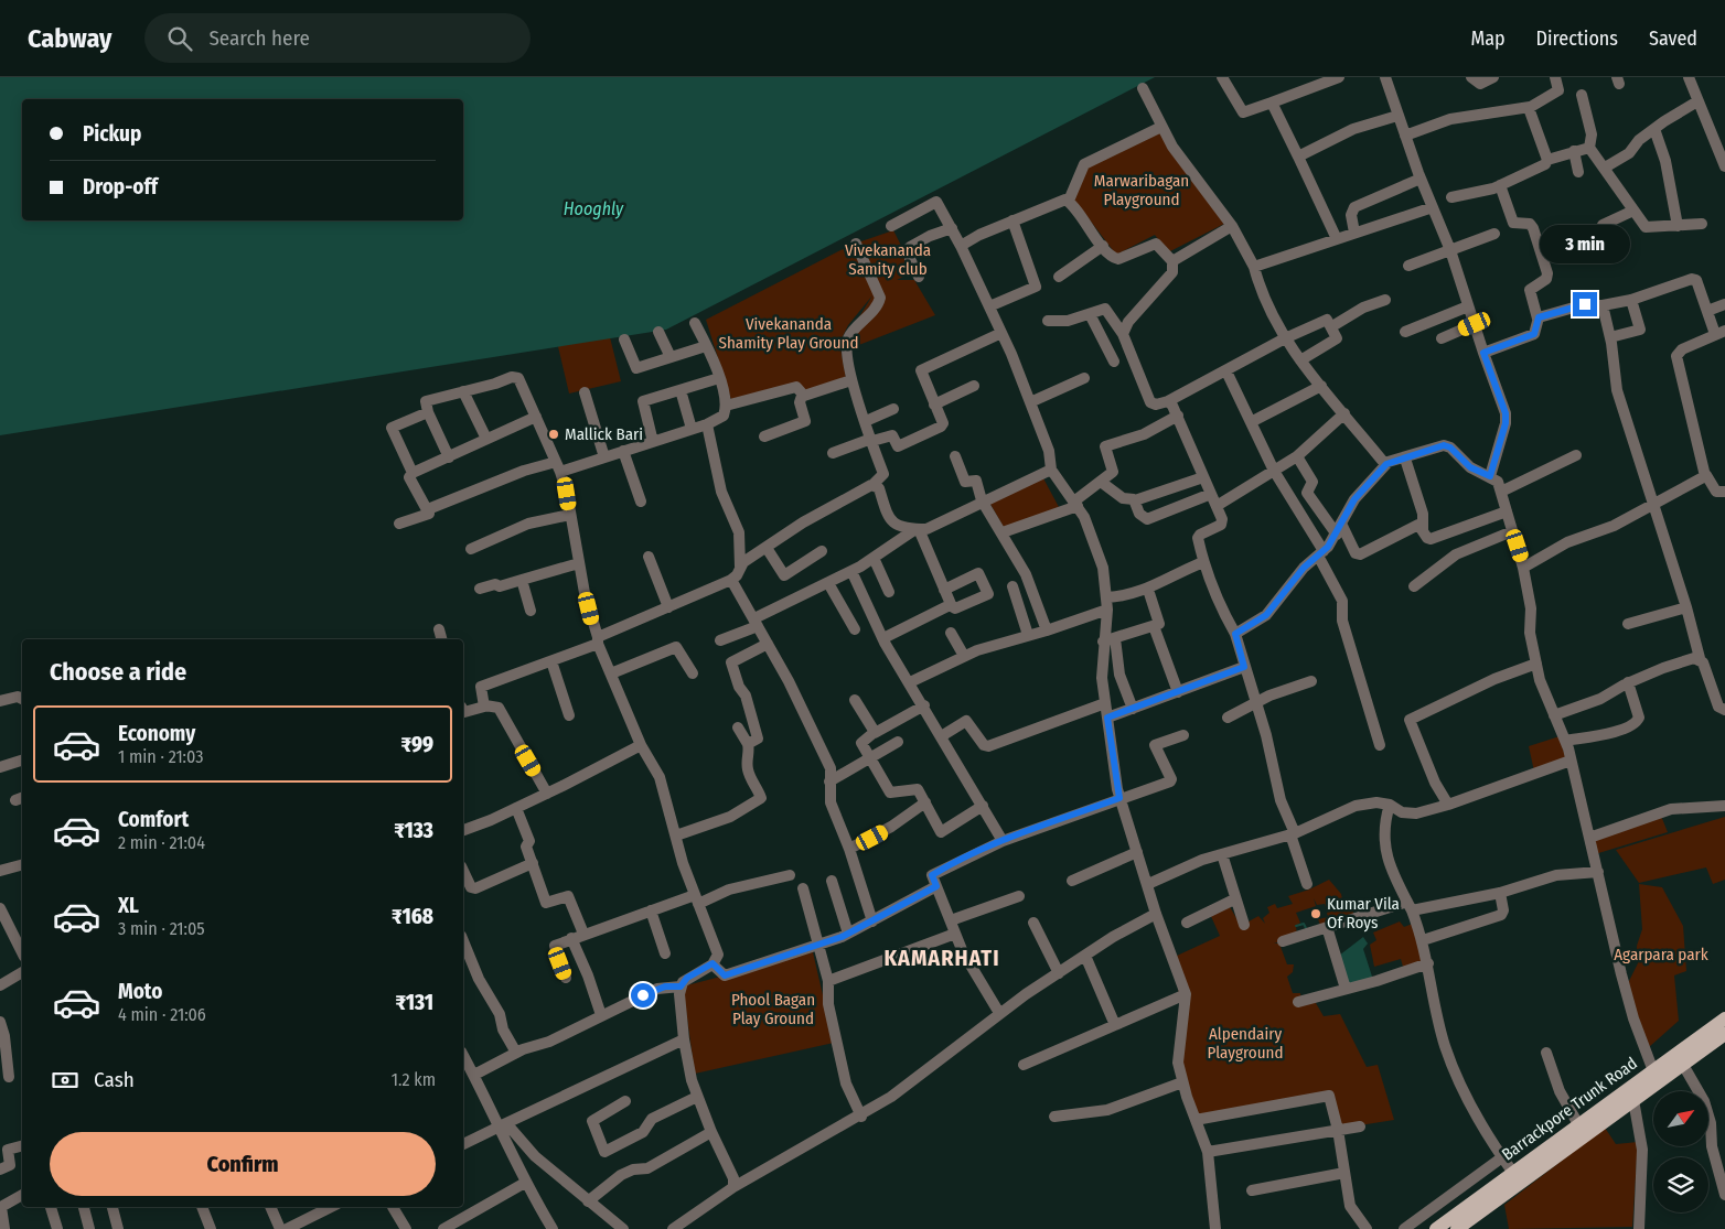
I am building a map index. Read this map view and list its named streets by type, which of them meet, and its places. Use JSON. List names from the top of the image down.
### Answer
{
  "streets": {
    "main road": ["Barrackpore Trunk Road"]
  },
  "districts": ["KAMARHATI"],
  "water": ["Hooghly"],
  "parks": [
    "Marwaribagan Playground",
    "Vivekananda Samity club",
    "Vivekananda Shamity Play Ground",
    "Agarpara park",
    "Phool Bagan Play Ground",
    "Alpendairy Playground"
  ],
  "places": ["Mallick Bari", "Kumar Vila Of Roys"],
  "north": "top right",
  "page": {
    "header": "Cabway",
    "search": "Search here",
    "nav": ["Map", "Directions", "Saved"],
    "banner": ["Pickup", "Drop-off"],
    "bubble": "3 min",
    "heading": "Choose a ride",
    "list": [
      {
        "name": "Economy",
        "note": "1 min · 21:03",
        "value": "₹99"
      },
      {
        "name": "Comfort",
        "note": "2 min · 21:04",
        "value": "₹133"
      },
      {
        "name": "XL",
        "note": "3 min · 21:05",
        "value": "₹168"
      },
      {
        "name": "Moto",
        "note": "4 min · 21:06",
        "value": "₹131"
      }
    ],
    "pay": ["Cash", "1.2 km"],
    "buttons": "Confirm"
  }
}
